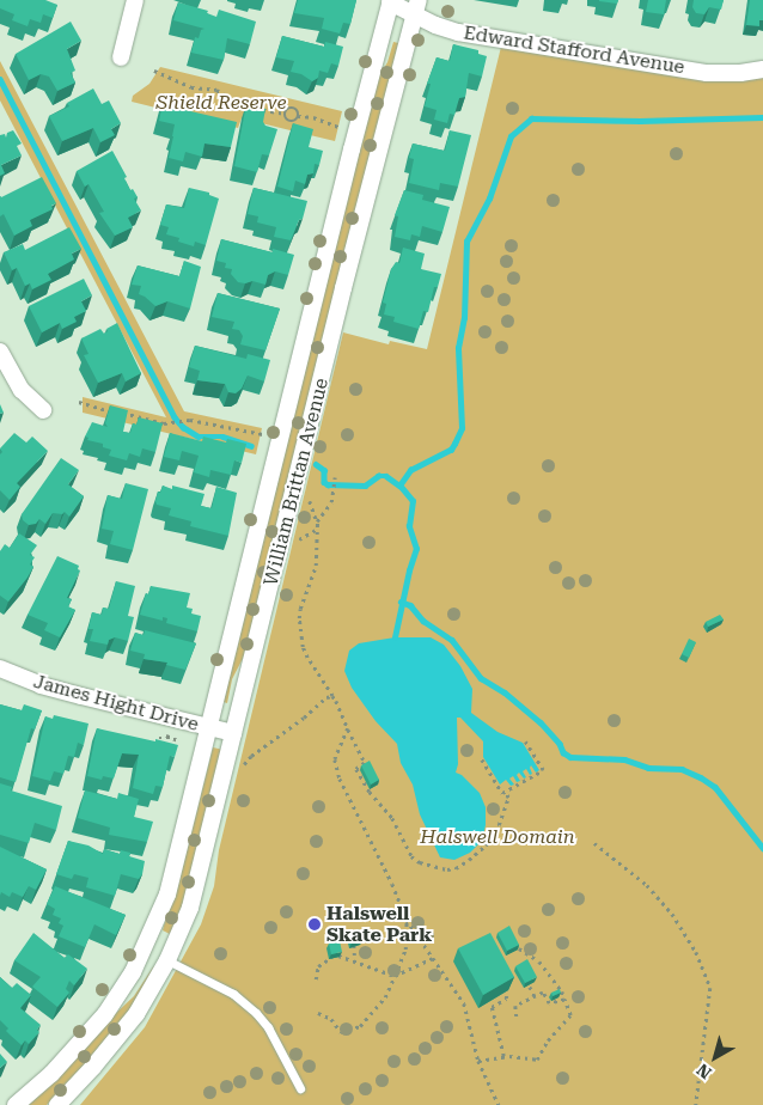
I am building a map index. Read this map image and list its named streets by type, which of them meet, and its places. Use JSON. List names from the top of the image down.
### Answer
{
  "streets": {
    "street": ["Edward Stafford Avenue", "William Brittan Avenue", "James Hight Drive"]
  },
  "crossings": [
    ["Edward Stafford Avenue", "William Brittan Avenue"],
    ["William Brittan Avenue", "James Hight Drive"]
  ],
  "parks": ["Shield Reserve", "Halswell Domain"],
  "places": ["Halswell Skate Park"],
  "north": "bottom left"
}
